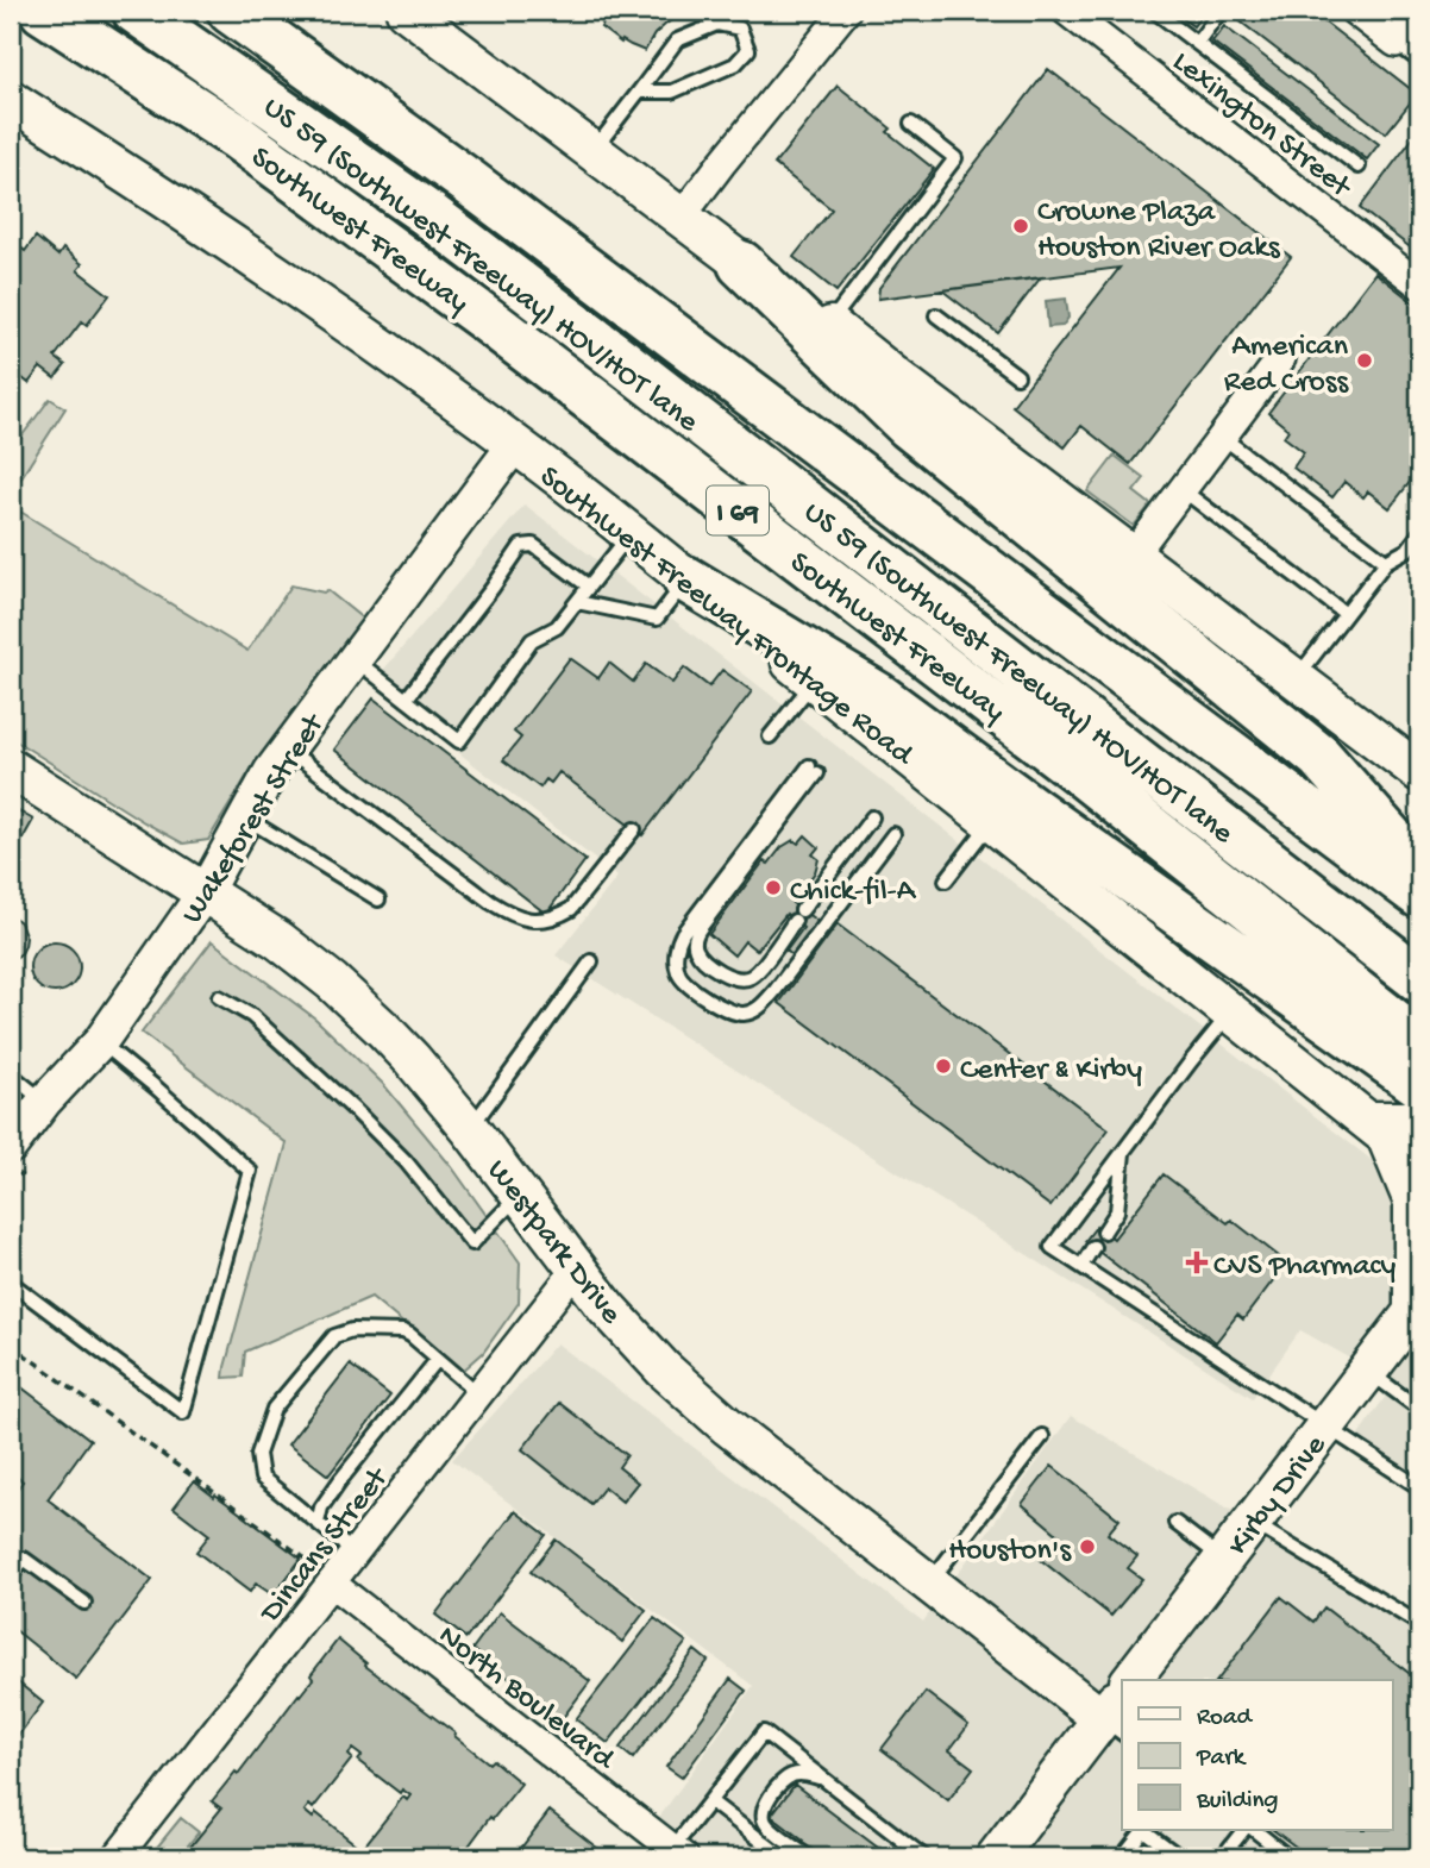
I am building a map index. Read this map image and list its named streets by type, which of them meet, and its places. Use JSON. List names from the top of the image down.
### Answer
{
  "streets": {
    "highway": ["Southwest Freeway", "US 59 (Southwest Freeway) HOV/HOT lane", "I 69"],
    "main road": ["Southwest Freeway Frontage Road", "Westpark Drive", "Kirby Drive"],
    "street": [
      "Lexington Street",
      "Wakeforest Street",
      "Dincans Street",
      "North Boulevard"
    ]
  },
  "crossings": [
    ["Southwest Freeway Frontage Road", "Wakeforest Street"],
    ["Wakeforest Street", "Westpark Drive"],
    ["Westpark Drive", "Dincans Street"],
    ["Dincans Street", "North Boulevard"]
  ],
  "places": {
    "other": [
      "Crowne Plaza Houston River Oaks",
      "American Red Cross",
      "Chick-fil-A",
      "Center & Kirby",
      "Houston's"
    ],
    "health": ["CVS Pharmacy"]
  },
  "legend": ["Road", "Park", "Building"]
}
